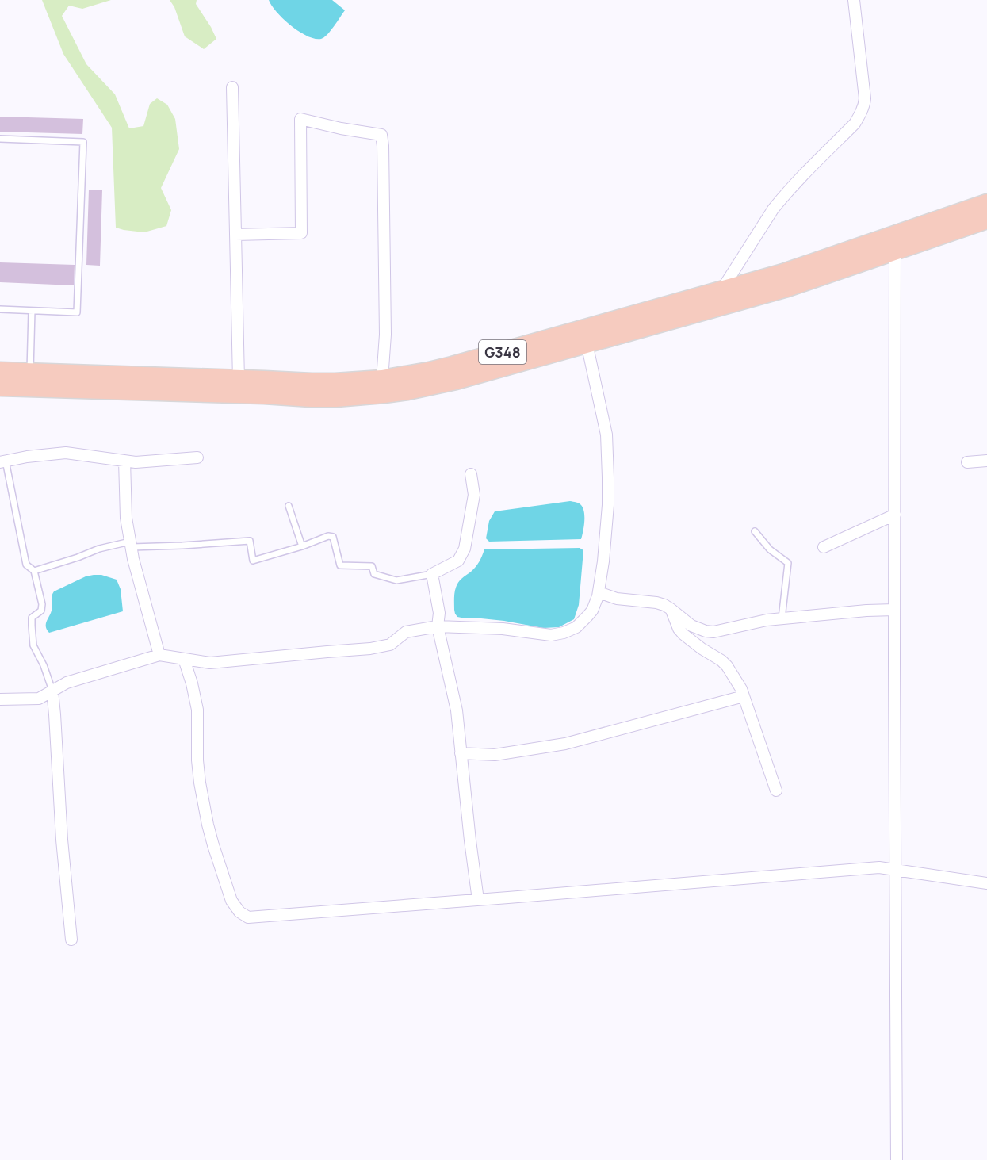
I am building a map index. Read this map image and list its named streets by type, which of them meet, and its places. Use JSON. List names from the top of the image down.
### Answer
{
  "streets": {
    "highway": ["G348"]
  }
}
